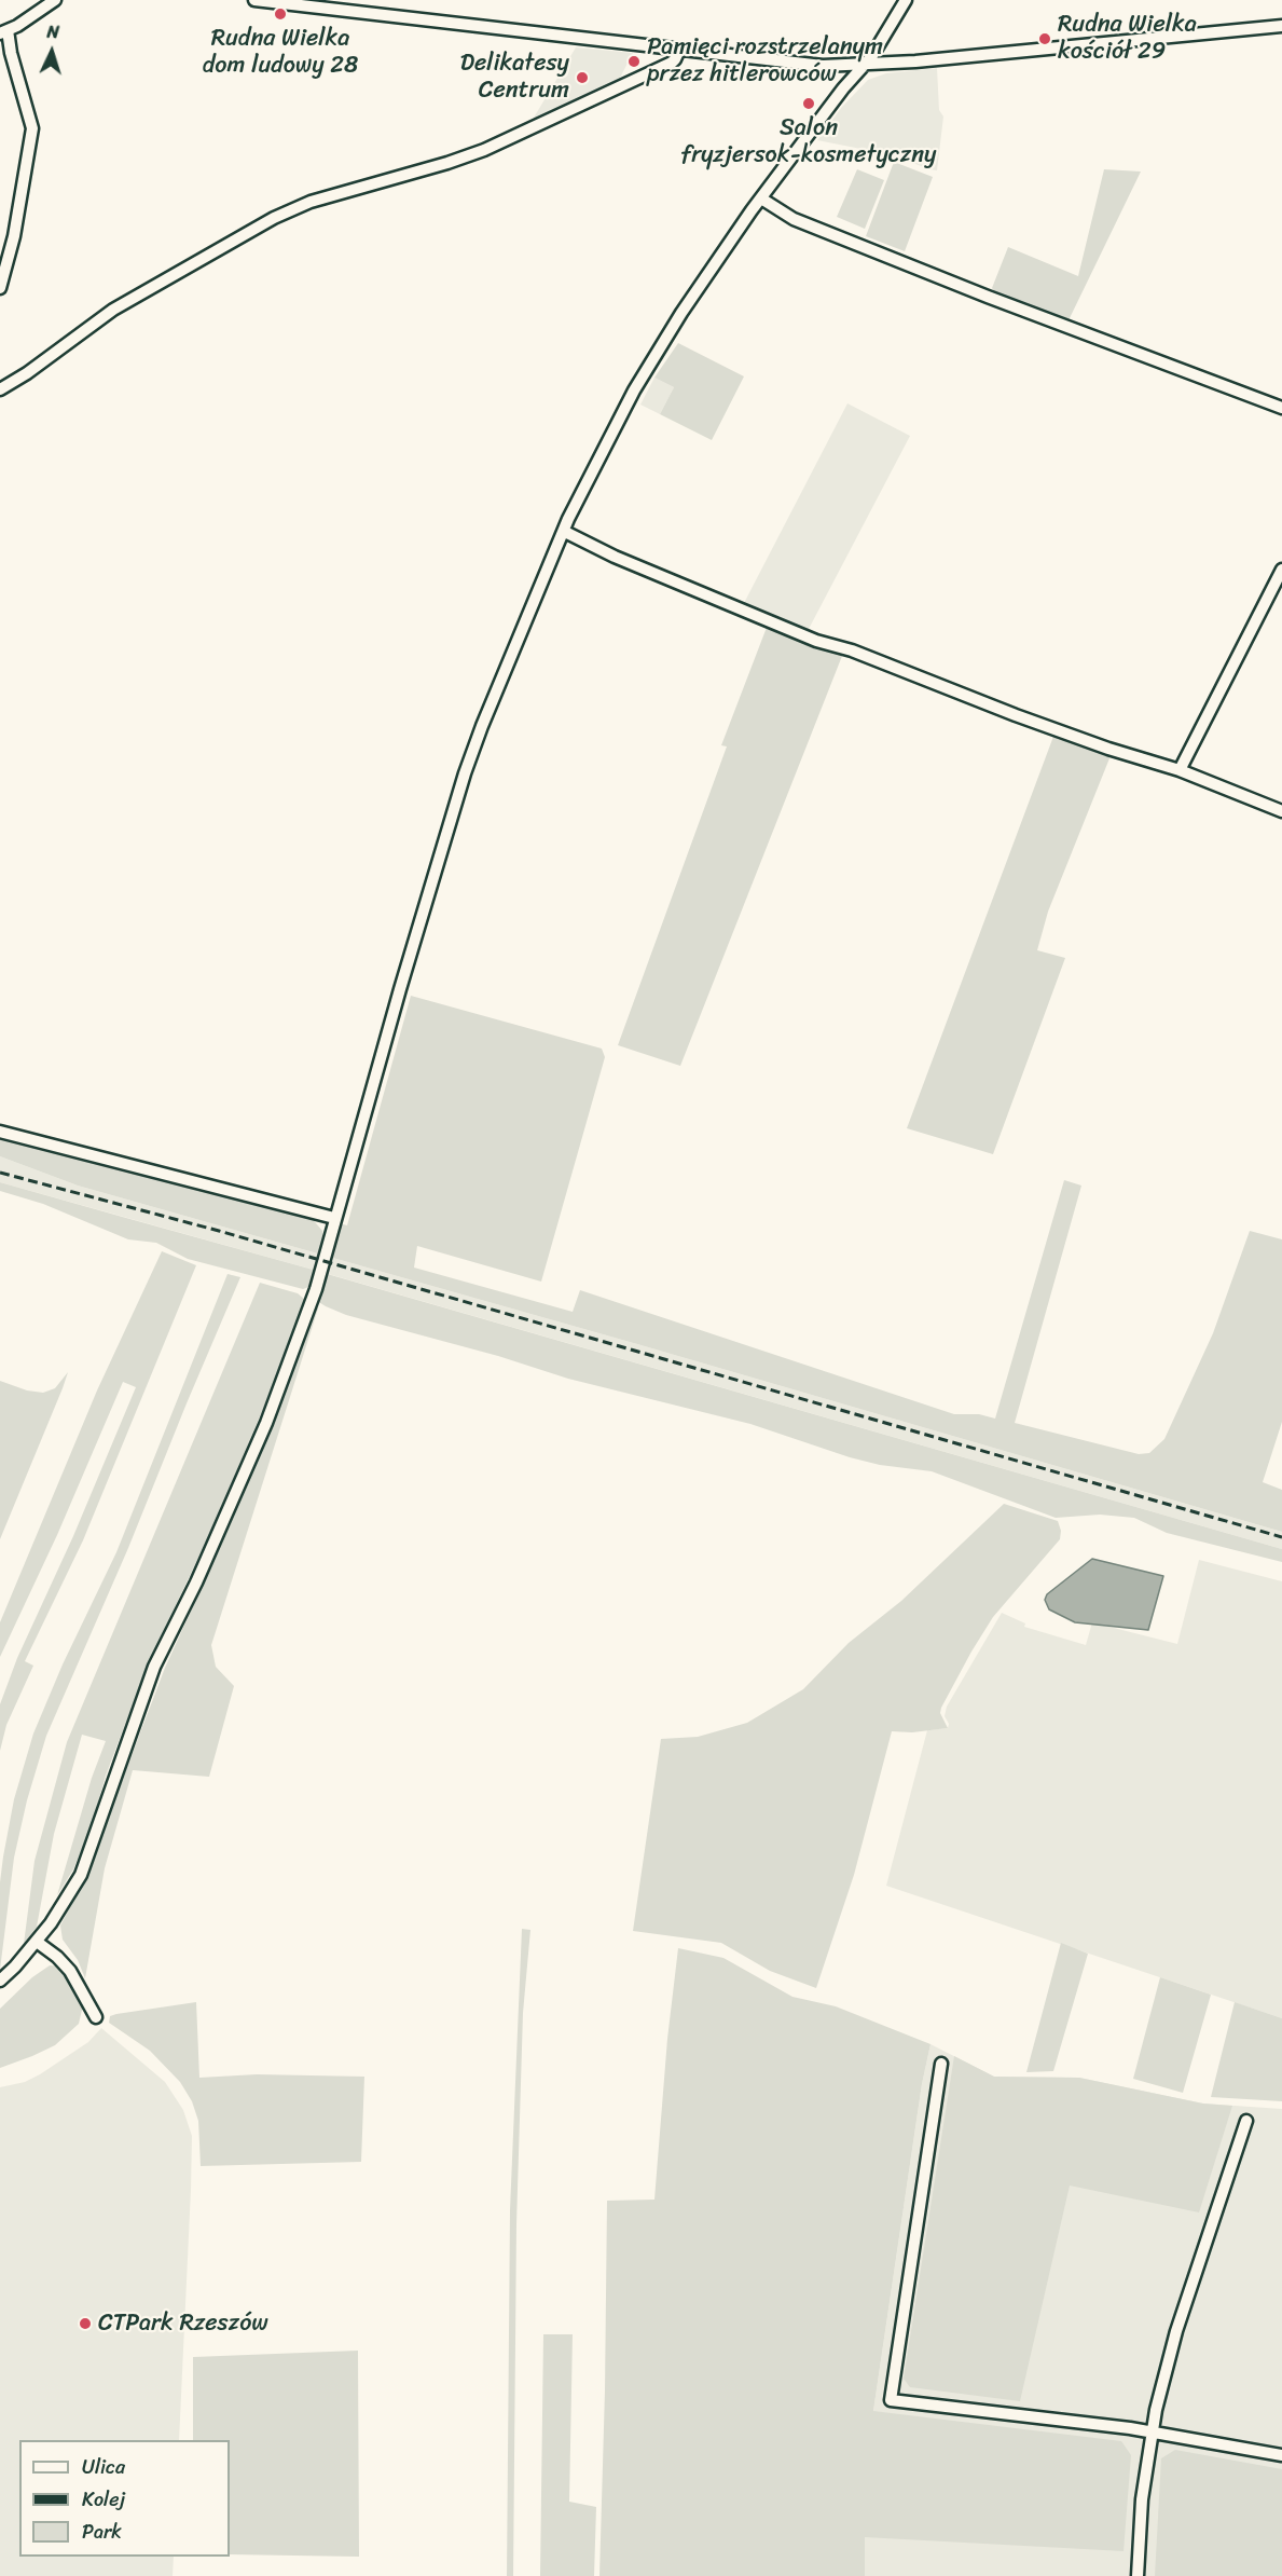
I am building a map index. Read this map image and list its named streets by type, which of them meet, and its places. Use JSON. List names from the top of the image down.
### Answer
{
  "places": [
    "Rudna Wielka dom ludowy 28",
    "Rudna Wielka kościół 29",
    "Pamięci rozstrzelanym przez hitlerowców",
    "Delikatesy Centrum",
    "Salon fryzjersok-kosmetyczny",
    "CTPark Rzeszów"
  ],
  "legend": ["Ulica", "Kolej", "Park"],
  "north": "top"
}
